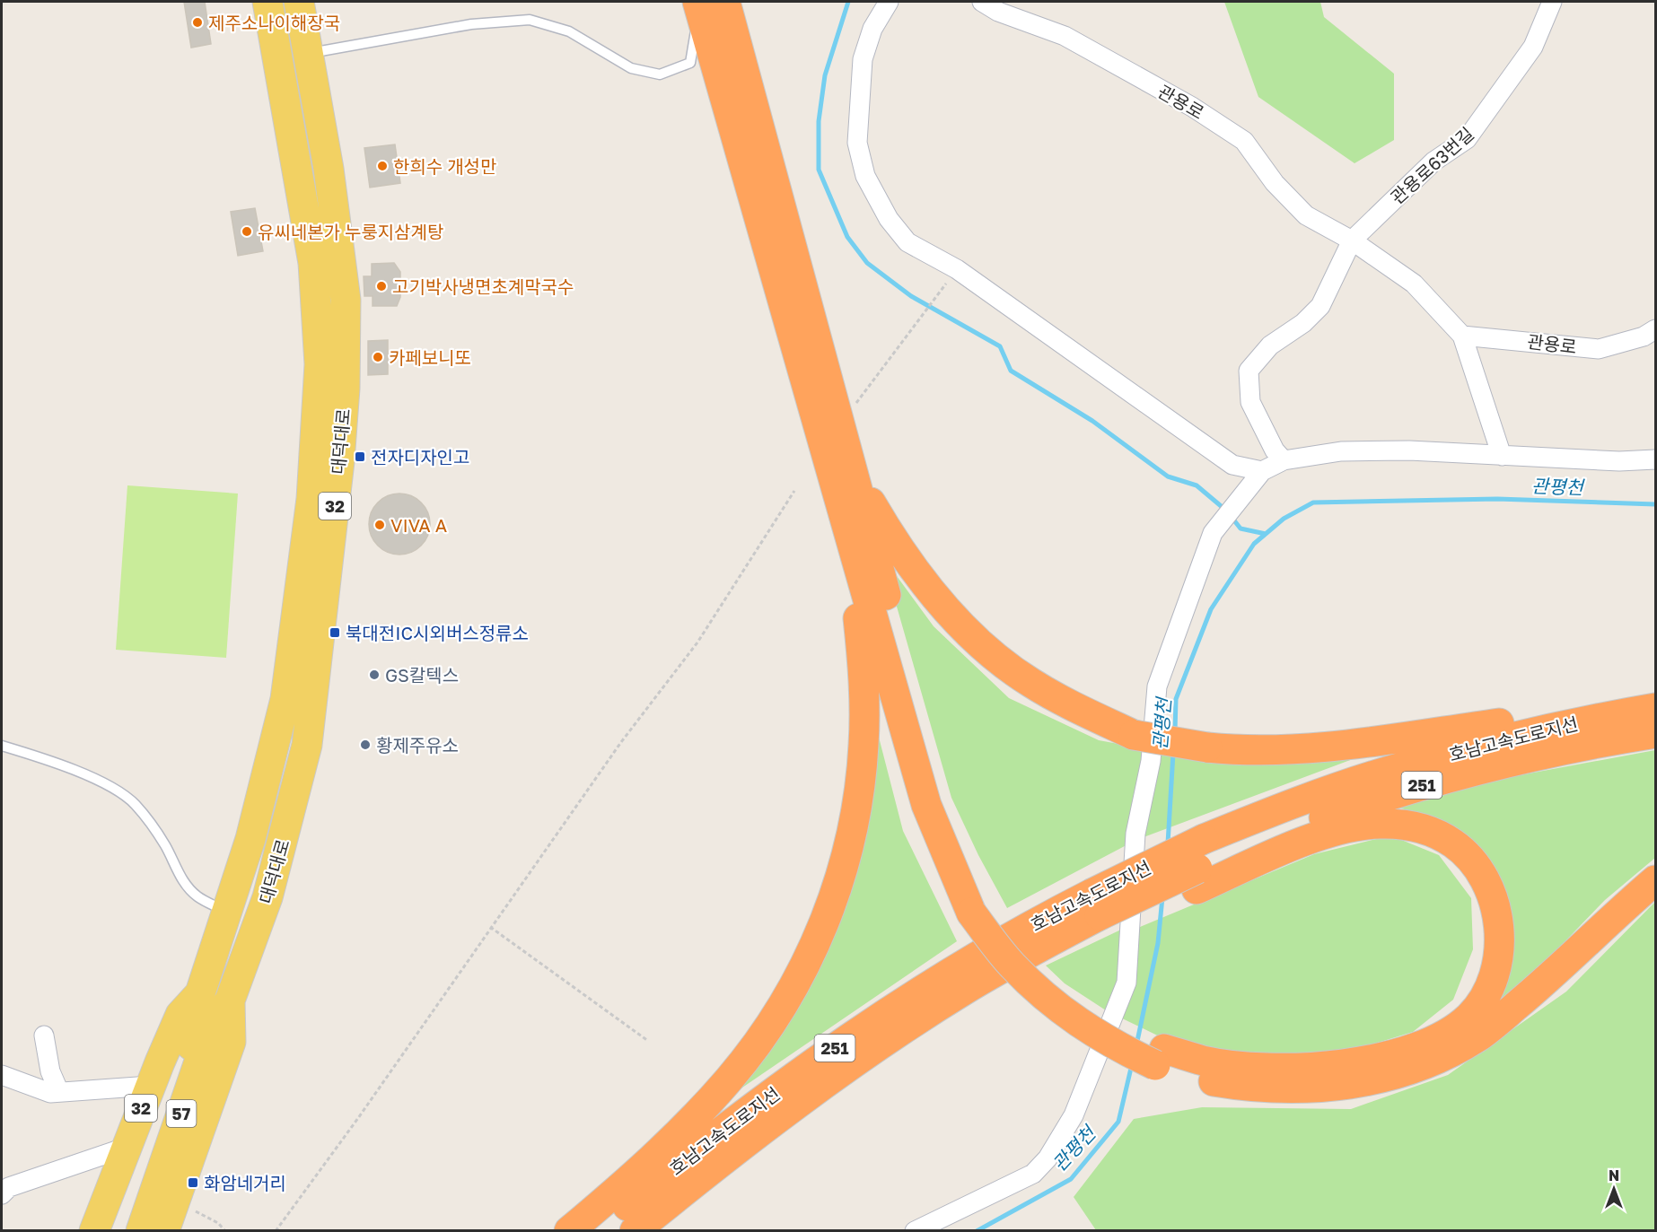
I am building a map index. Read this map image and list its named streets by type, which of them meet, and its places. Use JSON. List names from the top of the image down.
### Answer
{
  "streets": {
    "highway": ["호남고속도로지선", "251"],
    "main road": ["대덕대로", "32", "57"],
    "street": ["관용로", "관용로63번길"]
  },
  "crossings": [
    ["관용로", "관용로63번길"]
  ],
  "water": ["관평천"],
  "places": {
    "other": [
      "제주소나이해장국",
      "한희수 개성만",
      "유씨네본가 누룽지삼계탕",
      "고기박사냉면초계막국수",
      "카페보니또",
      "VIVA A",
      "GS칼텍스",
      "황제주유소"
    ],
    "transit": ["전자디자인고", "북대전IC시외버스정류소", "화암네거리"]
  },
  "north": "top"
}
